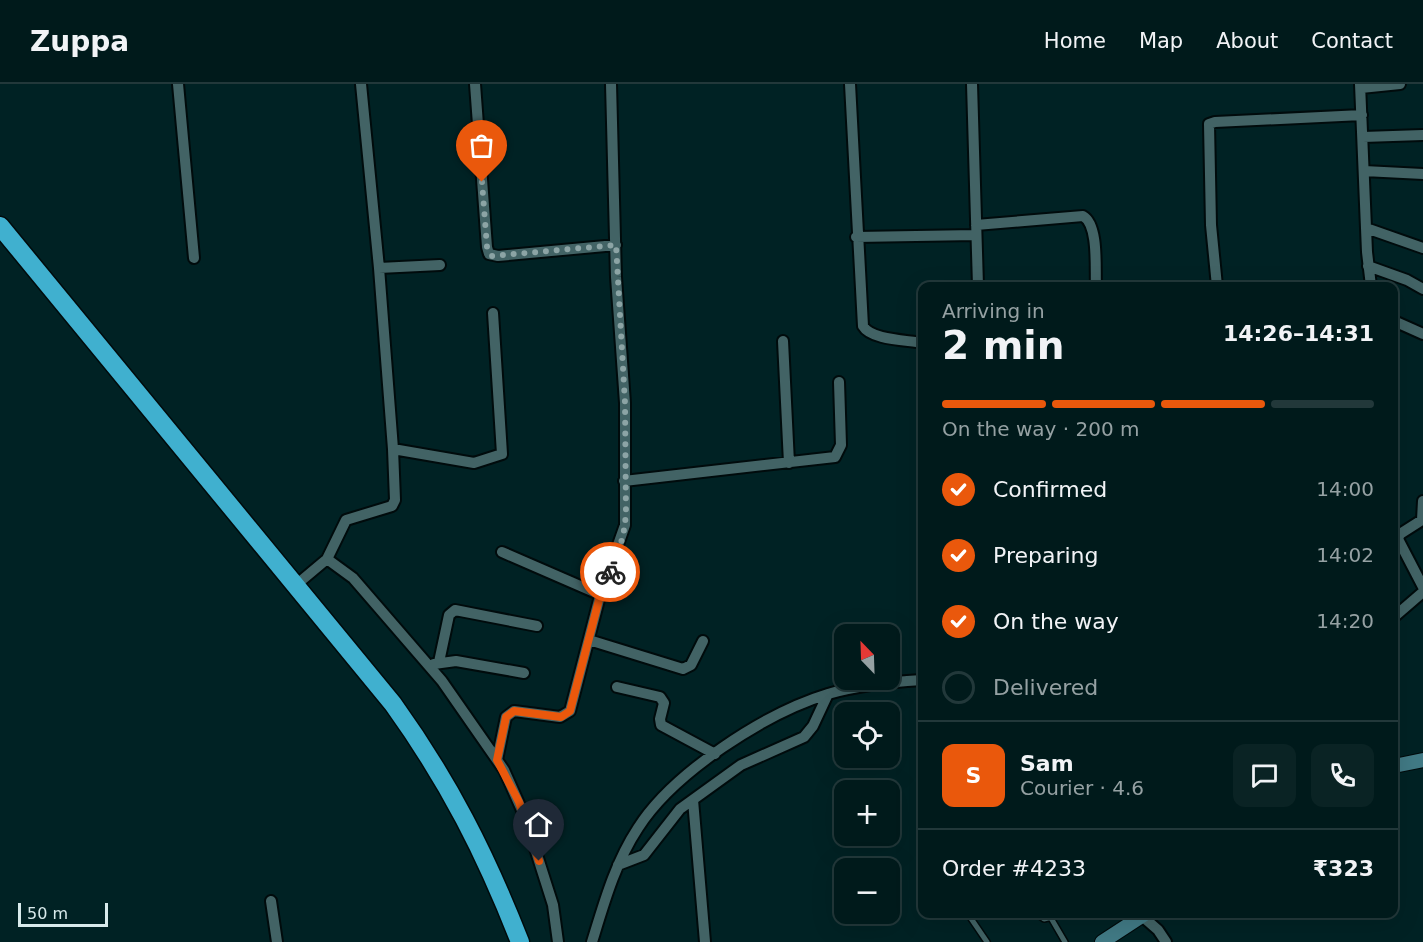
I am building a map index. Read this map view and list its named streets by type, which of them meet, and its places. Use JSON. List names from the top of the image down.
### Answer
{
  "scale_bar": "50 m",
  "north": "top left",
  "page": {
    "header": "Zuppa",
    "nav": [
      "Home",
      "Map",
      "About",
      "Contact"
    ],
    "heading": ["2 min", "Arriving in", "14:26–14:31"],
    "panel": [
      "Sam",
      "Courier · 4.6",
      "Order #4233",
      "₹323"
    ],
    "bar": "On the way · 200 m",
    "list": [
      ["Confirmed", "14:00"],
      ["Preparing", "14:02"],
      ["On the way", "14:20"],
      "Delivered"
    ],
    "map_buttons": ["+", "−"],
    "round": "S",
    "scale": "50 m"
  }
}
